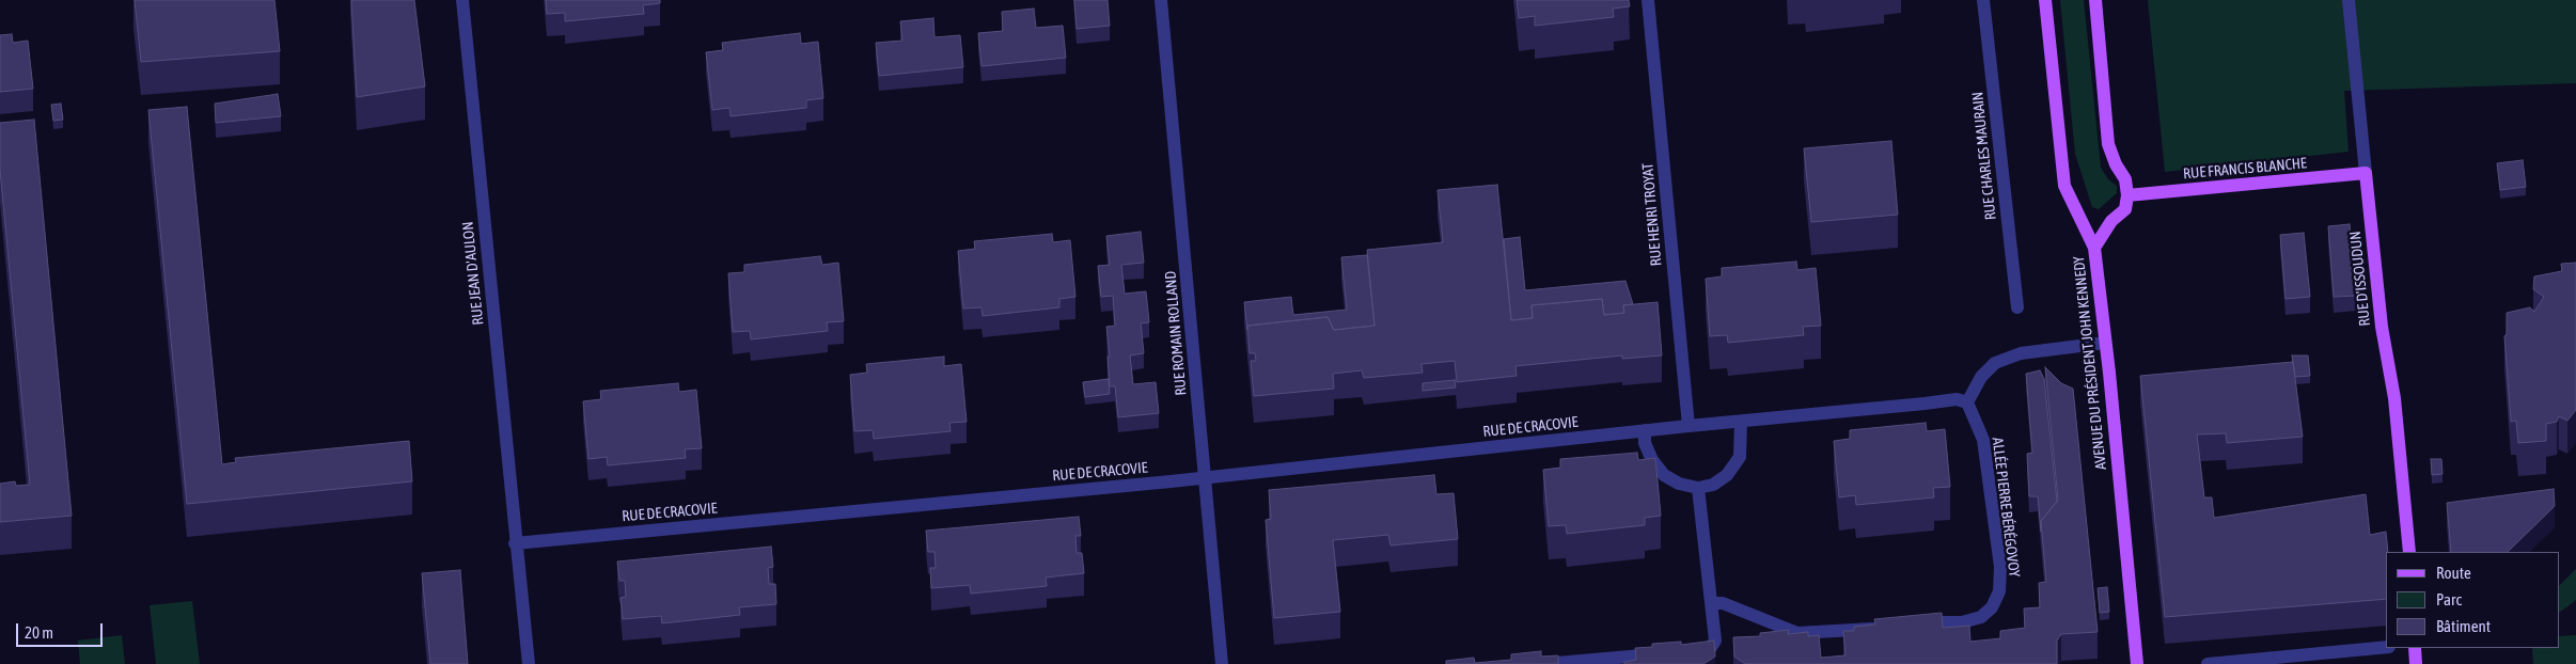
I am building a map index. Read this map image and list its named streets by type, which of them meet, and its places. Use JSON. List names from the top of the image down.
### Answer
{
  "streets": {
    "main road": ["RUE FRANCIS BLANCHE", "RUE D'ISSOUDUN", "AVENUE DU PRÉSIDENT JOHN KENNEDY"],
    "street": [
      "RUE CHARLES MAURAIN",
      "RUE HENRI TROYAT",
      "RUE JEAN D'AULON",
      "RUE ROMAIN ROLLAND",
      "RUE DE CRACOVIE",
      "ALLÉE PIERRE BÉRÉGOVOY"
    ]
  },
  "crossings": [
    ["RUE FRANCIS BLANCHE", "RUE D'ISSOUDUN"],
    ["RUE HENRI TROYAT", "RUE DE CRACOVIE"],
    ["RUE JEAN D'AULON", "RUE DE CRACOVIE"],
    ["RUE ROMAIN ROLLAND", "RUE DE CRACOVIE"]
  ],
  "legend": ["Route", "Parc", "Bâtiment"],
  "scale_bar": "20 m"
}
